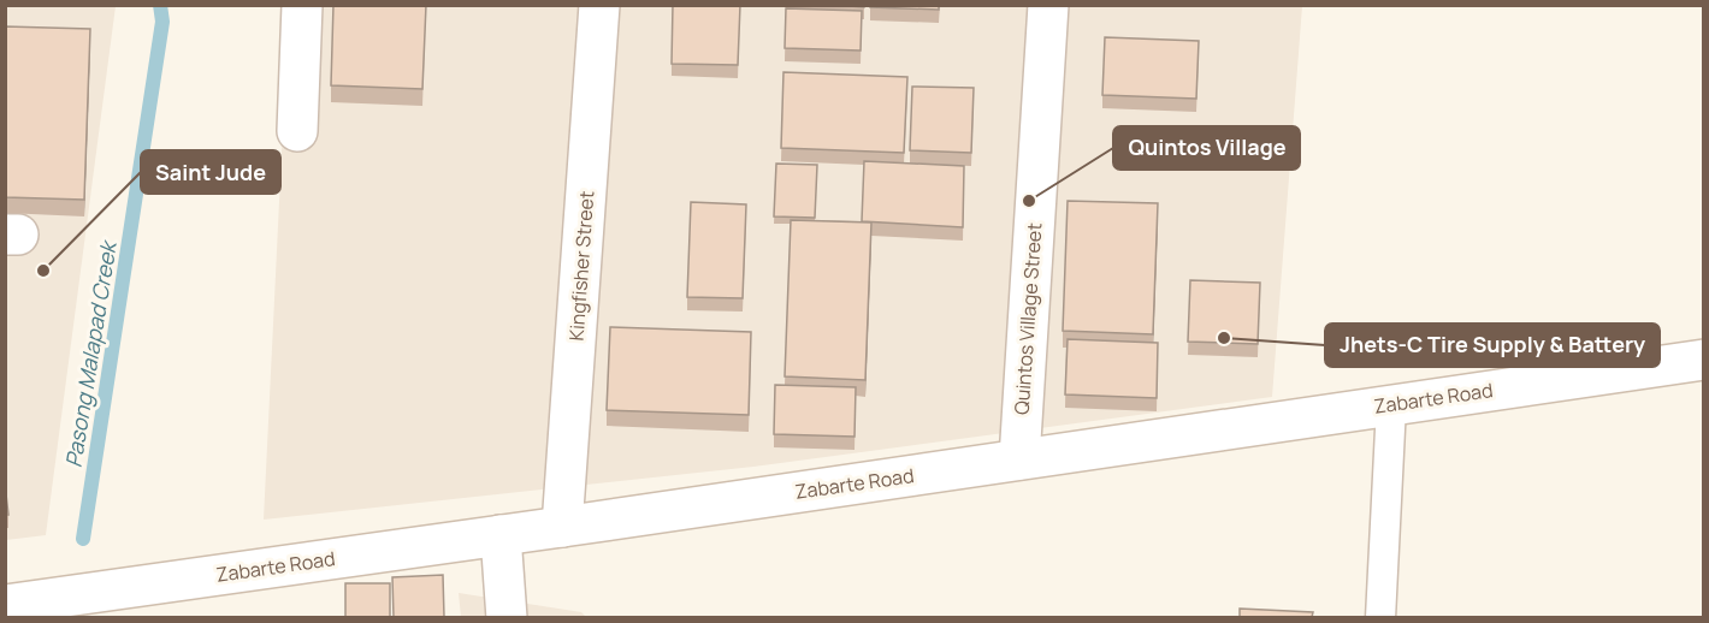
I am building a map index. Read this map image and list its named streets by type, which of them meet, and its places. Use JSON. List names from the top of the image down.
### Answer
{
  "streets": {
    "main road": ["Kingfisher Street", "Quintos Village Street", "Zabarte Road"]
  },
  "crossings": [
    ["Kingfisher Street", "Zabarte Road"],
    ["Quintos Village Street", "Zabarte Road"]
  ],
  "water": ["Pasong Malapad Creek"],
  "places": ["Quintos Village", "Saint Jude", "Jhets-C Tire Supply & Battery"]
}
